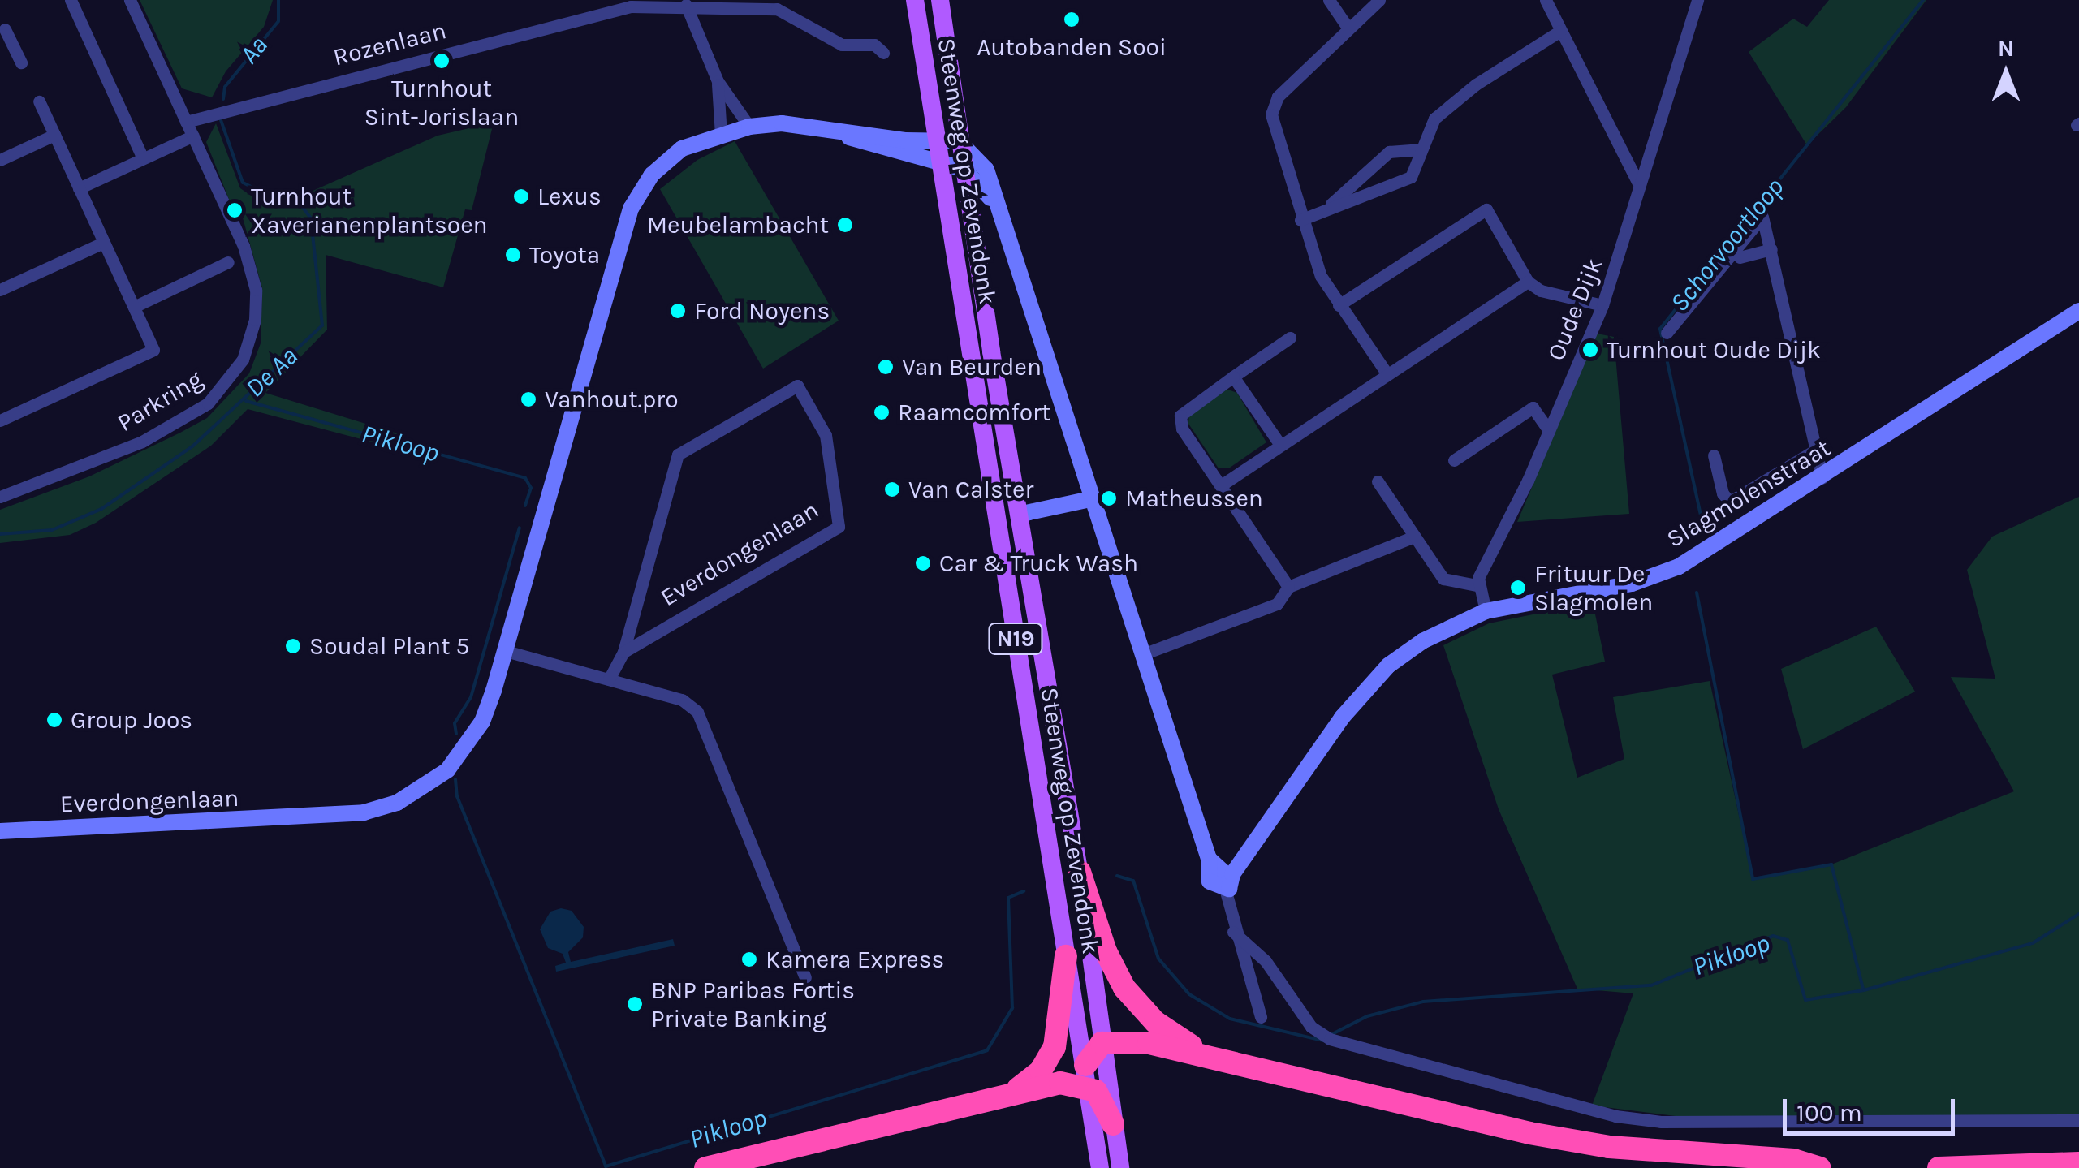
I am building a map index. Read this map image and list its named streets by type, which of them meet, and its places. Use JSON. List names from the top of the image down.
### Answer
{
  "streets": {
    "main road": ["Steenweg op Zevendonk", "N19"],
    "street": [
      "Rozenlaan",
      "Oude Dijk",
      "Parkring",
      "Slagmolenstraat",
      "Everdongenlaan"
    ]
  },
  "crossings": [
    ["Rozenlaan", "Parkring"],
    ["Steenweg op Zevendonk", "Slagmolenstraat"],
    ["Steenweg op Zevendonk", "Everdongenlaan"]
  ],
  "water": [
    "Aa",
    "Schorvoortloop",
    "De Aa",
    "Pikloop"
  ],
  "places": [
    "Autobanden Sooi",
    "Turnhout Sint-Jorislaan",
    "Lexus",
    "Turnhout Xaverianenplantsoen",
    "Meubelambacht",
    "Toyota",
    "Ford Noyens",
    "Turnhout Oude Dijk",
    "Van Beurden",
    "Vanhout.pro",
    "Raamcomfort",
    "Van Calster",
    "Matheussen",
    "Car & Truck Wash",
    "Frituur De Slagmolen",
    "Soudal Plant 5",
    "Group Joos",
    "Kamera Express",
    "BNP Paribas Fortis Private Banking"
  ],
  "scale_bar": "100 m",
  "north": "top"
}
